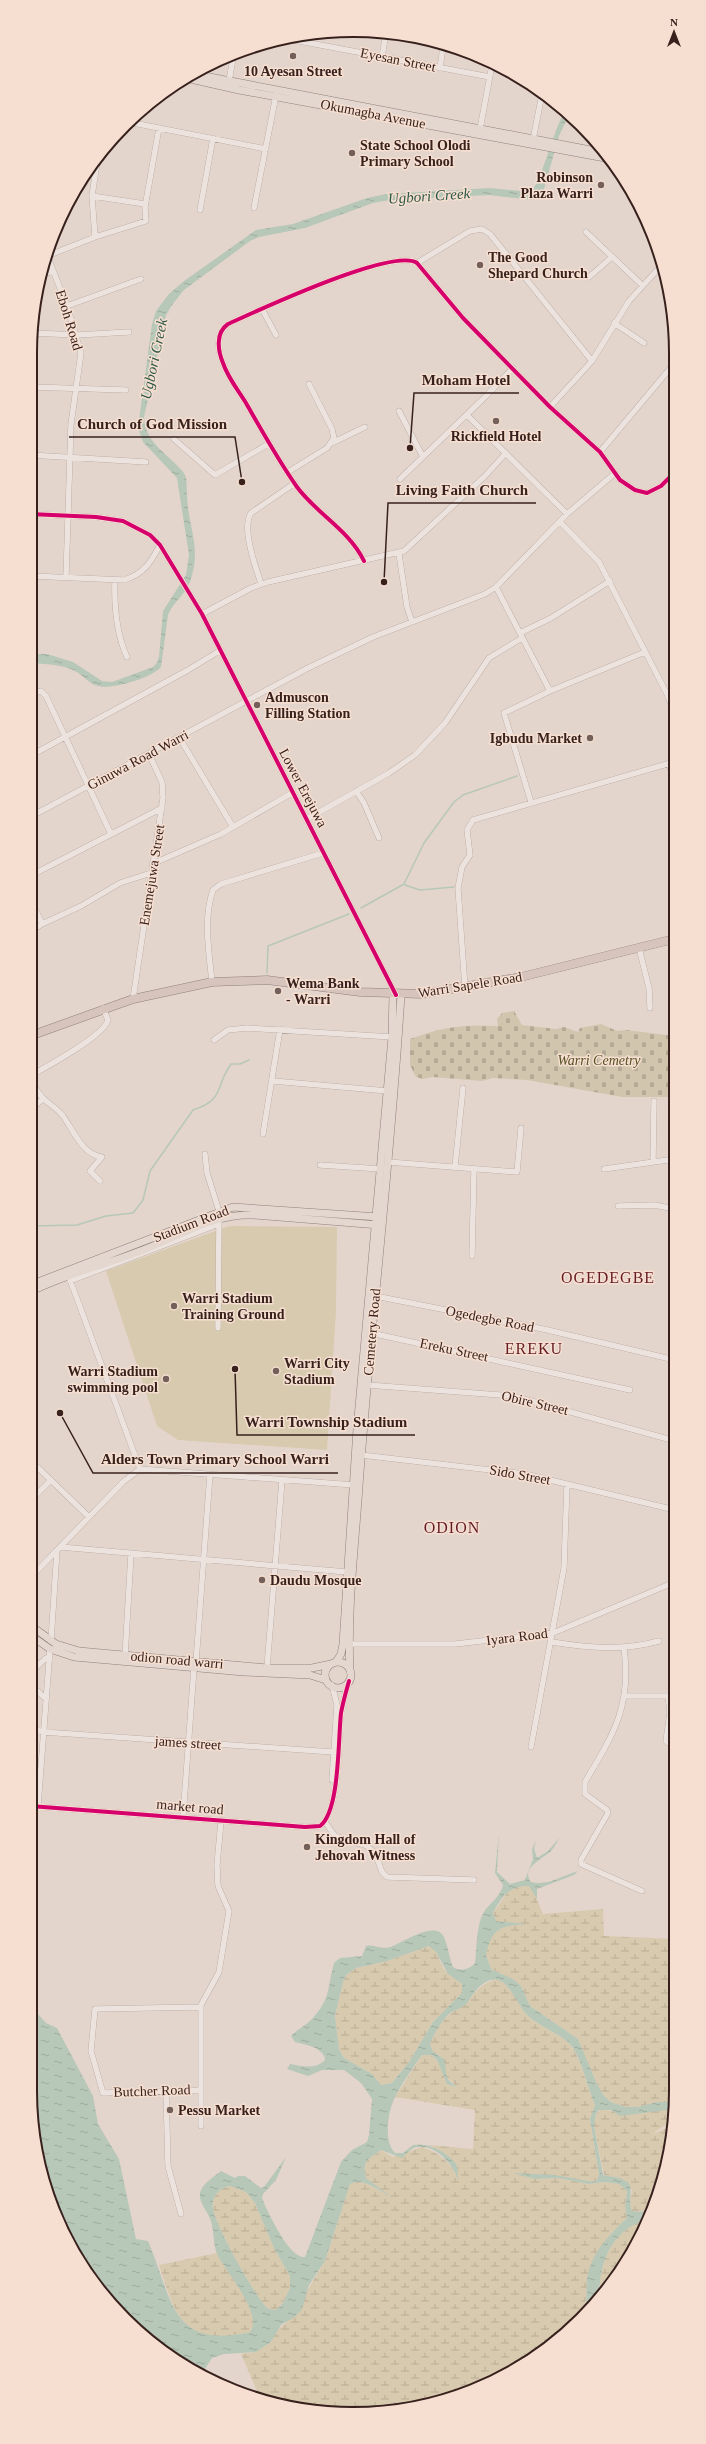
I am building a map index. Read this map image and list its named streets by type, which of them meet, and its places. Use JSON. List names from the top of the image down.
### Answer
{
  "streets": {
    "highway": ["Warri Sapele Road"],
    "main road": [
      "Okumagba Avenue",
      "Stadium Road",
      "Cemetery Road",
      "odion road warri"
    ],
    "street": [
      "Eyesan Street",
      "Eboh Road",
      "Ginuwa Road Warri",
      "Lower Erejuwa",
      "Enemejuwa Street",
      "Ogedegbe Road",
      "Ereku Street",
      "Obire Street",
      "Sido Street",
      "Iyara Road",
      "james street",
      "market road",
      "Butcher Road"
    ]
  },
  "crossings": [
    ["Eboh Road", "Lower Erejuwa"],
    ["Ginuwa Road Warri", "Lower Erejuwa"],
    ["Ginuwa Road Warri", "Enemejuwa Street"],
    ["Lower Erejuwa", "Warri Sapele Road"],
    ["Lower Erejuwa", "Cemetery Road"],
    ["Enemejuwa Street", "Warri Sapele Road"],
    ["Warri Sapele Road", "Cemetery Road"],
    ["Stadium Road", "Cemetery Road"],
    ["Ogedegbe Road", "Cemetery Road"],
    ["Cemetery Road", "Ereku Street"],
    ["Cemetery Road", "Obire Street"],
    ["Cemetery Road", "Sido Street"],
    ["Cemetery Road", "Iyara Road"],
    ["Cemetery Road", "odion road warri"]
  ],
  "districts": ["OGEDEGBE", "EREKU", "ODION"],
  "water": ["Ugbori Creek"],
  "parks": ["Warri Cemetry"],
  "places": [
    "10 Ayesan Street",
    "State School Olodi Primary School",
    "Robinson Plaza Warri",
    "The Good Shepard Church",
    "Rickfield Hotel",
    "Moham Hotel",
    "Church of God Mission",
    "Living Faith Church",
    "Admuscon Filling Station",
    "Igbudu Market",
    "Wema Bank - Warri",
    "Warri Stadium Training Ground",
    "Warri Township Stadium",
    "Warri City Stadium",
    "Warri Stadium swimming pool",
    "Alders Town Primary School Warri",
    "Daudu Mosque",
    "Kingdom Hall of Jehovah Witness",
    "Pessu Market"
  ],
  "north": "top"
}
